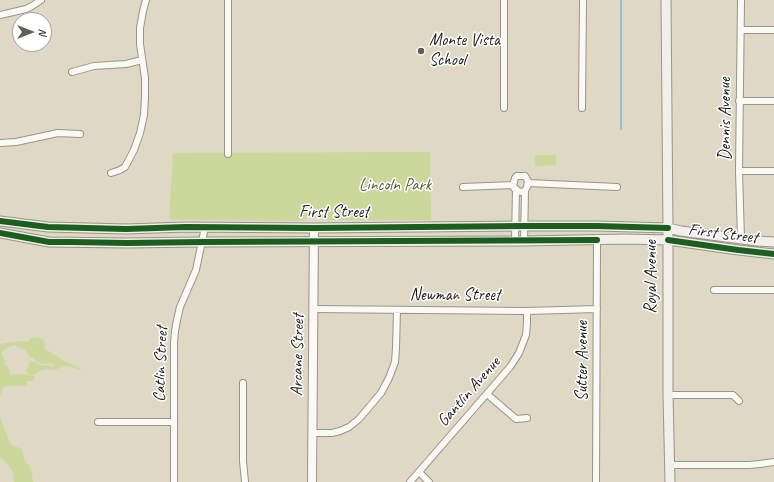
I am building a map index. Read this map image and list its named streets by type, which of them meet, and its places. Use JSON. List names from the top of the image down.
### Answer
{
  "streets": {
    "main road": ["First Street", "Royal Avenue"],
    "street": [
      "Dennis Avenue",
      "Newman Street",
      "Arcane Street",
      "Sutter Avenue",
      "Catlin Street",
      "Gantlin Avenue"
    ]
  },
  "crossings": [
    ["Dennis Avenue", "First Street"],
    ["First Street", "Royal Avenue"],
    ["First Street", "Arcane Street"],
    ["First Street", "Sutter Avenue"],
    ["First Street", "Catlin Street"],
    ["Newman Street", "Arcane Street"],
    ["Newman Street", "Sutter Avenue"],
    ["Newman Street", "Gantlin Avenue"]
  ],
  "parks": ["Lincoln Park"],
  "places": ["Monte Vista School"],
  "north": "right"
}
